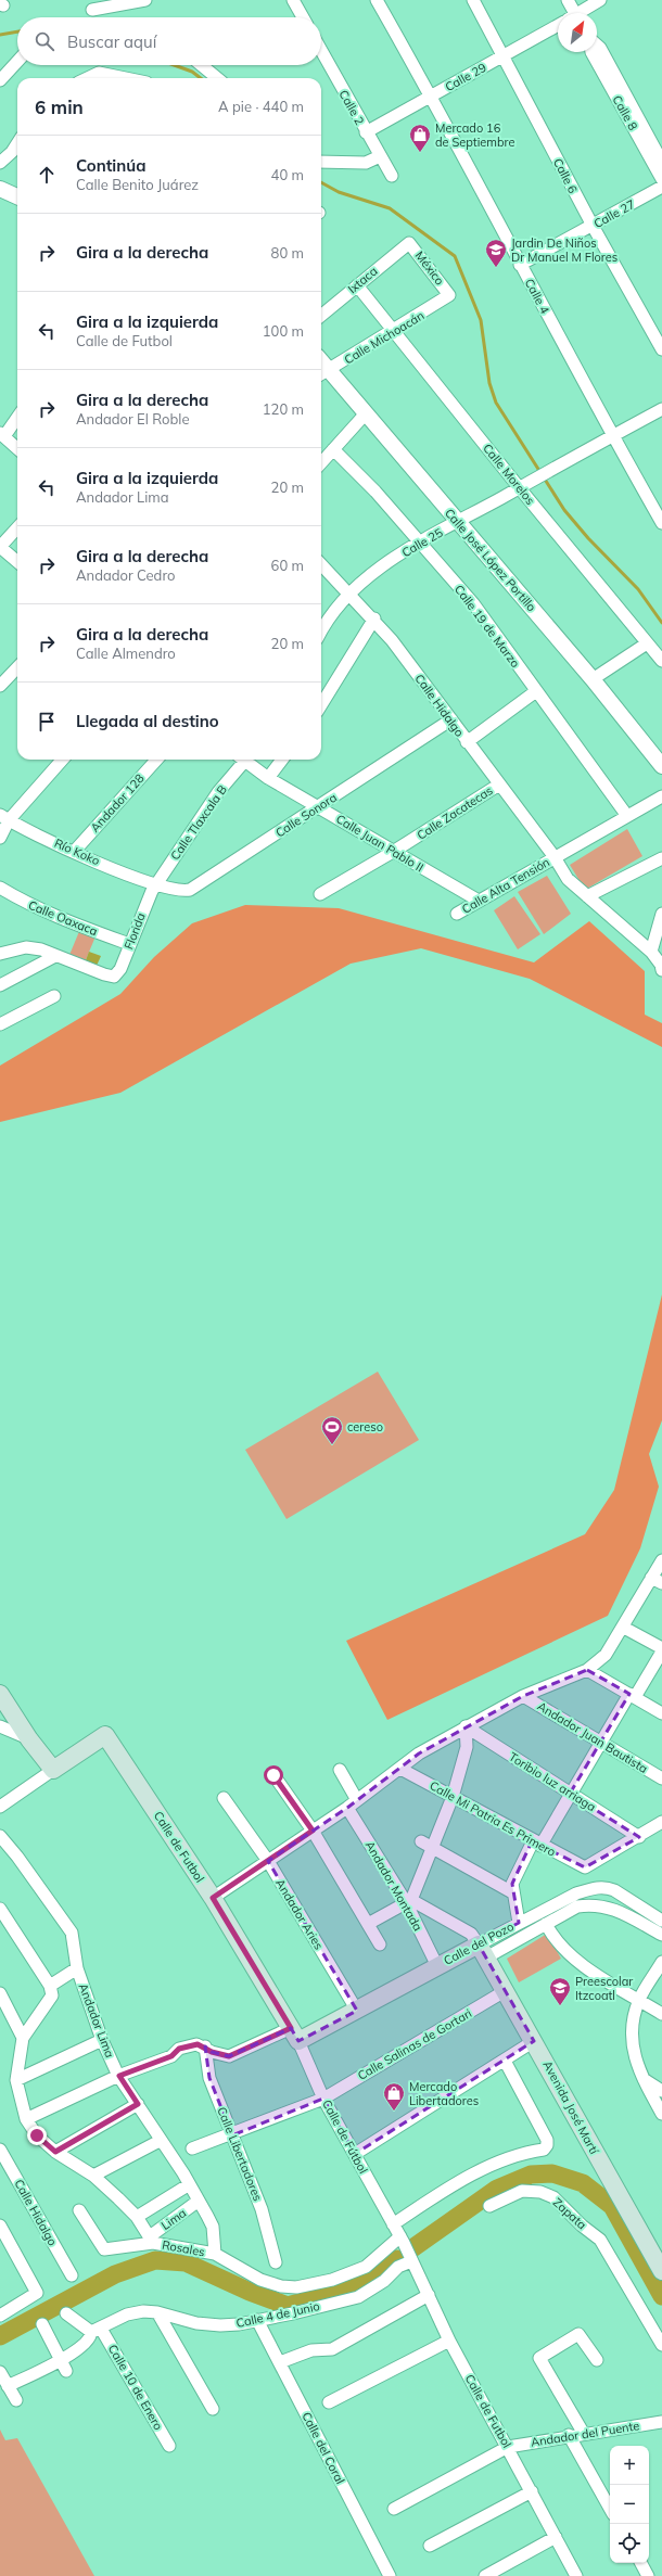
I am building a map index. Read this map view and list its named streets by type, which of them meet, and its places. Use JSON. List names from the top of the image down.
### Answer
{
  "streets": {
    "main road": ["Calle de Futbol", "Calle del Pozo", "Avenida José Martí"],
    "street": [
      "Calle 29",
      "Calle 2",
      "Calle 8",
      "Calle 6",
      "Calle 27",
      "México",
      "Ixtaca",
      "Calle 4",
      "Calle Michoacán",
      "Calle Morelos",
      "Calle 25",
      "Calle José López Portillo",
      "Calle 19 de Marzo",
      "Calle Hidalgo",
      "Andador 128",
      "Calle Zacatecas",
      "Calle Sonora",
      "Calle Tlaxcala B",
      "Calle Juan Pablo II",
      "Río Koko",
      "Calle Alta Tensión",
      "Calle Oaxaca",
      "Florida",
      "Andador Juan Bautista",
      "Toribio luz arriaga",
      "Calle Mi Patria Es Primero",
      "Andador Montada",
      "Andador Aries",
      "Andador Lima",
      "Calle Salinas de Gortari",
      "Calle de Fútbol",
      "Calle Libertadores",
      "Zapata",
      "Lima",
      "Rosales",
      "Calle 4 de Junio",
      "Calle 10 de Enero",
      "Andador del Puente",
      "Calle del Coral"
    ]
  },
  "crossings": [
    ["Calle 29", "Calle 2"],
    ["Calle 29", "Calle 6"],
    ["Calle 29", "Calle 4"],
    ["Calle 6", "Calle 27"],
    ["Calle 27", "Calle 4"],
    ["México", "Ixtaca"],
    ["México", "Calle Michoacán"],
    ["Ixtaca", "Calle Morelos"],
    ["Calle 4", "Calle 25"],
    ["Calle Michoacán", "Calle Morelos"],
    ["Calle Michoacán", "Calle José López Portillo"],
    ["Calle Morelos", "Calle 25"],
    ["Calle 25", "Calle José López Portillo"],
    ["Calle 25", "Calle 19 de Marzo"],
    ["Calle 25", "Calle Hidalgo"],
    ["Calle 19 de Marzo", "Calle Alta Tensión"],
    ["Calle Hidalgo", "Calle Zacatecas"],
    ["Calle Hidalgo", "Calle Sonora"],
    ["Calle Hidalgo", "Calle Alta Tensión"],
    ["Andador 128", "Río Koko"],
    ["Calle Zacatecas", "Calle Juan Pablo II"],
    ["Calle Sonora", "Calle Tlaxcala B"],
    ["Calle Sonora", "Calle Juan Pablo II"],
    ["Calle Sonora", "Río Koko"],
    ["Calle Sonora", "Florida"],
    ["Calle Tlaxcala B", "Río Koko"],
    ["Calle Tlaxcala B", "Florida"],
    ["Calle Juan Pablo II", "Calle Alta Tensión"],
    ["Río Koko", "Florida"],
    ["Calle Oaxaca", "Florida"],
    ["Toribio luz arriaga", "Calle Mi Patria Es Primero"],
    ["Calle de Futbol", "Calle del Pozo"],
    ["Calle de Futbol", "Calle de Fútbol"],
    ["Calle de Futbol", "Rosales"],
    ["Calle de Futbol", "Calle 4 de Junio"],
    ["Calle de Futbol", "Andador del Puente"],
    ["Andador Montada", "Calle del Pozo"],
    ["Andador Aries", "Calle del Pozo"],
    ["Calle del Pozo", "Avenida José Martí"],
    ["Calle del Pozo", "Calle de Fútbol"],
    ["Andador Lima", "Lima"],
    ["Andador Lima", "Rosales"],
    ["Calle Salinas de Gortari", "Avenida José Martí"],
    ["Calle Salinas de Gortari", "Calle de Fútbol"],
    ["Calle Salinas de Gortari", "Calle Libertadores"],
    ["Calle de Fútbol", "Rosales"],
    ["Lima", "Rosales"],
    ["Calle 4 de Junio", "Calle 10 de Enero"],
    ["Calle 4 de Junio", "Calle del Coral"]
  ],
  "places": {
    "shop": ["Mercado 16 de Septiembre", "Mercado Libertadores"],
    "school or university": ["Jardin De Niños Dr Manuel M Flores", "Preescolar Itzcoatl"],
    "sports": ["cereso"]
  },
  "north": "top right",
  "page": {
    "search": "Buscar aquí",
    "heading": ["6 min", "A pie · 440 m"],
    "list": [
      ["Continúa", "Calle Benito Juárez", "40 m"],
      ["Gira a la derecha", "80 m"],
      ["Gira a la izquierda", "Calle de Futbol", "100 m"],
      ["Gira a la derecha", "Andador El Roble", "120 m"],
      ["Gira a la izquierda", "Andador Lima", "20 m"],
      ["Gira a la derecha", "Andador Cedro", "60 m"],
      ["Gira a la derecha", "Calle Almendro", "20 m"],
      "Llegada al destino"
    ],
    "map_buttons": ["+", "−"]
  }
}
